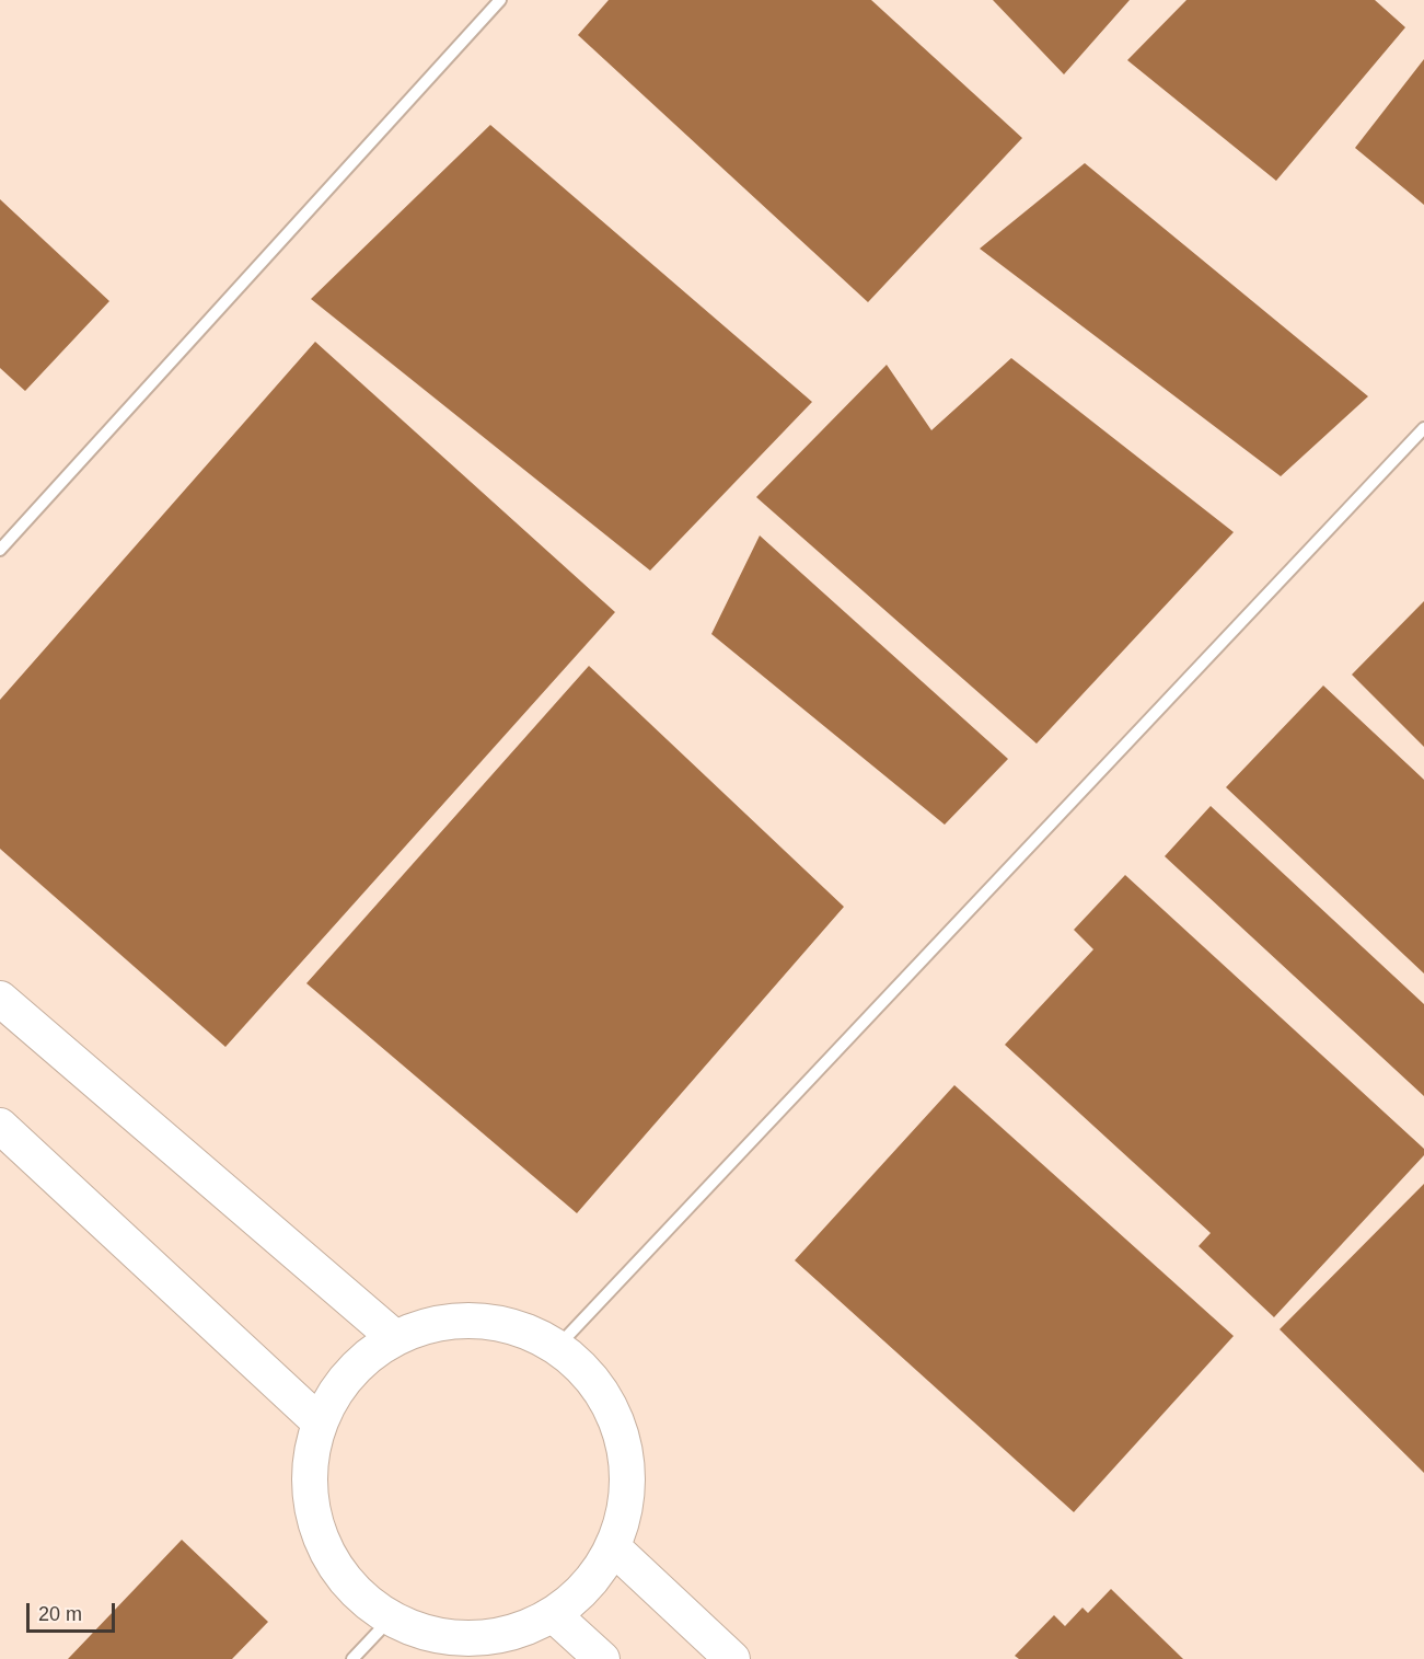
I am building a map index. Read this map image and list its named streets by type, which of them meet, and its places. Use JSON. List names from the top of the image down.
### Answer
{
  "scale_bar": "20 m"
}
